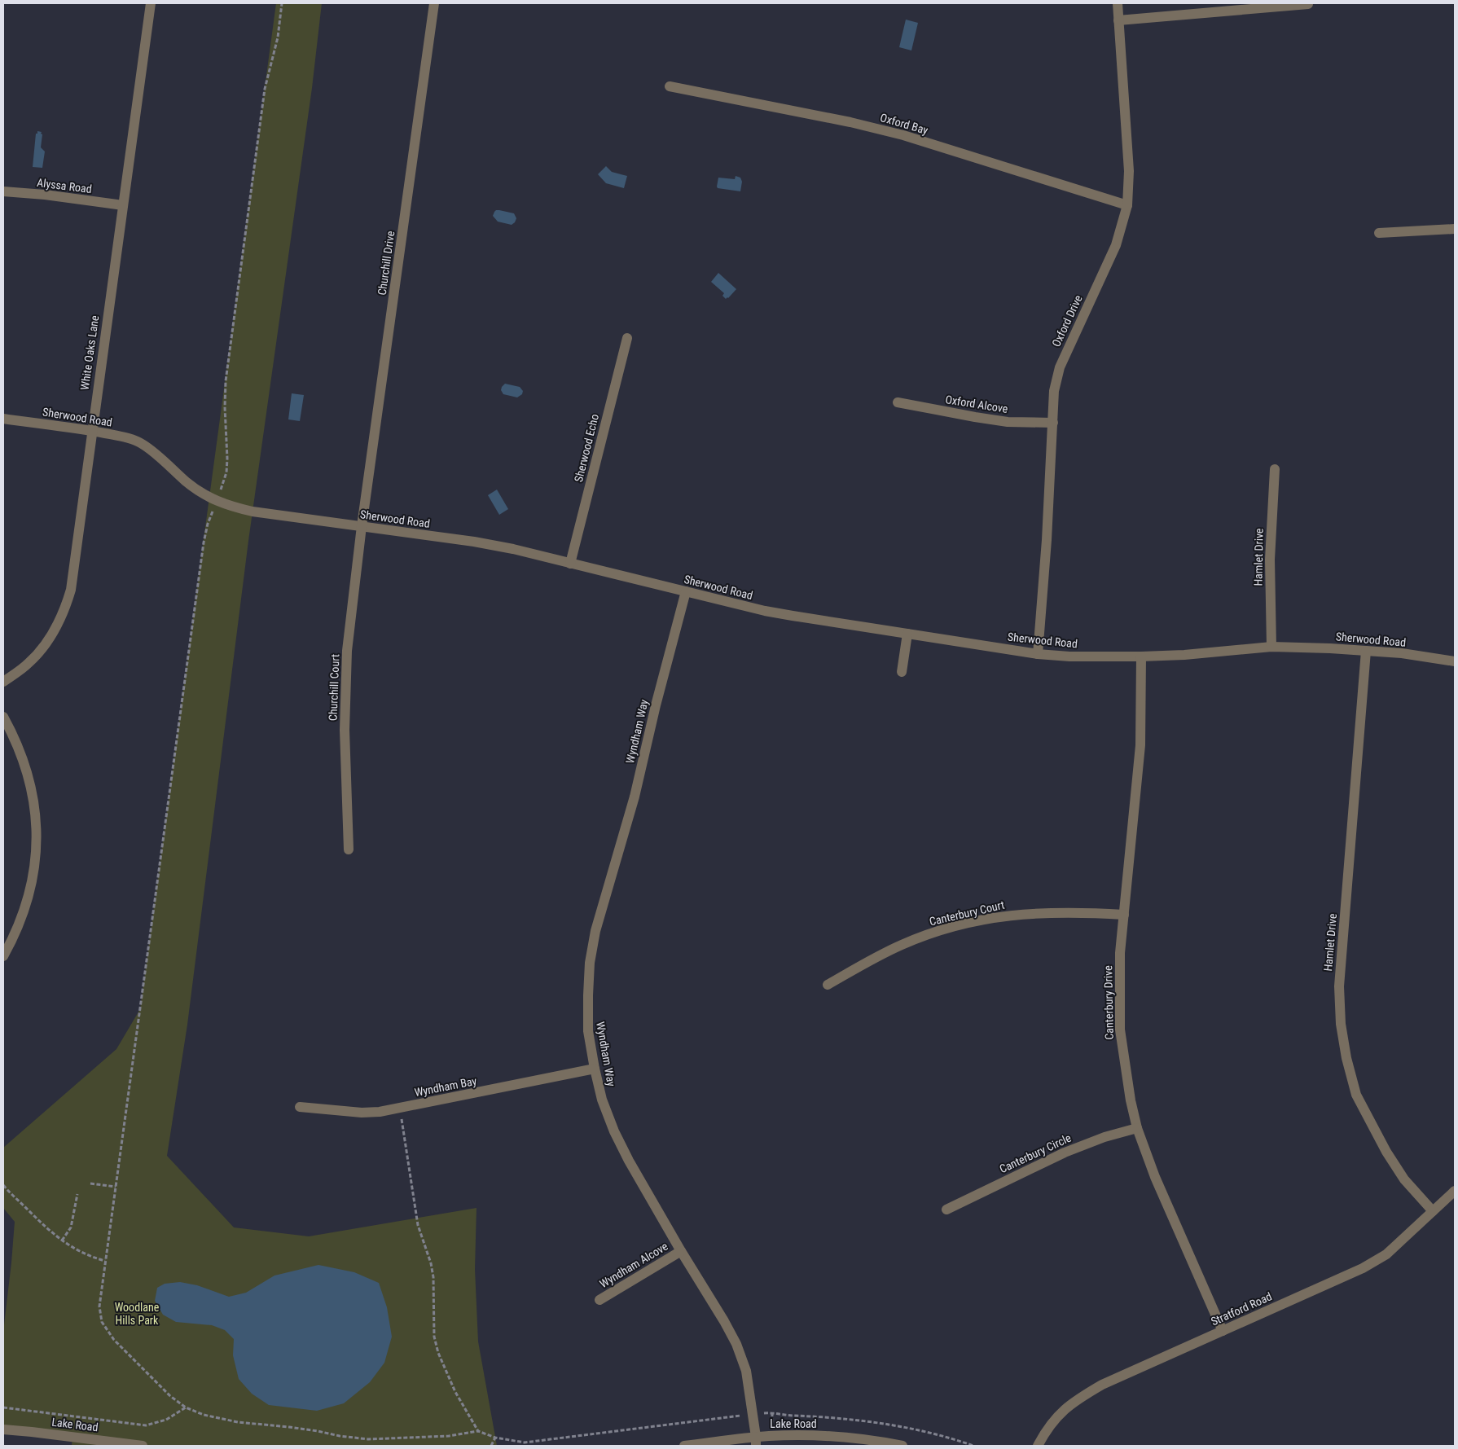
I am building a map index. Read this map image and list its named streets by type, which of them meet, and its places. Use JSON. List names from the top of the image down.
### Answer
{
  "streets": {
    "street": [
      "Oxford Bay",
      "Alyssa Road",
      "Churchill Drive",
      "Oxford Drive",
      "White Oaks Lane",
      "Oxford Alcove",
      "Sherwood Road",
      "Sherwood Echo",
      "Hamlet Drive",
      "Churchill Court",
      "Wyndham Way",
      "Canterbury Court",
      "Canterbury Drive",
      "Wyndham Bay",
      "Canterbury Circle",
      "Wyndham Alcove",
      "Stratford Road",
      "Lake Road"
    ]
  },
  "crossings": [
    ["Oxford Bay", "Oxford Drive"],
    ["Alyssa Road", "White Oaks Lane"],
    ["Churchill Drive", "Sherwood Road"],
    ["Churchill Drive", "Churchill Court"],
    ["Oxford Drive", "Oxford Alcove"],
    ["Oxford Drive", "Sherwood Road"],
    ["White Oaks Lane", "Sherwood Road"],
    ["Sherwood Road", "Sherwood Echo"],
    ["Sherwood Road", "Hamlet Drive"],
    ["Sherwood Road", "Churchill Court"],
    ["Sherwood Road", "Wyndham Way"],
    ["Sherwood Road", "Canterbury Drive"],
    ["Hamlet Drive", "Stratford Road"],
    ["Wyndham Way", "Wyndham Bay"],
    ["Wyndham Way", "Wyndham Alcove"],
    ["Wyndham Way", "Lake Road"],
    ["Canterbury Court", "Canterbury Drive"],
    ["Canterbury Drive", "Canterbury Circle"],
    ["Canterbury Drive", "Stratford Road"]
  ],
  "parks": ["Woodlane Hills Park"]
}
